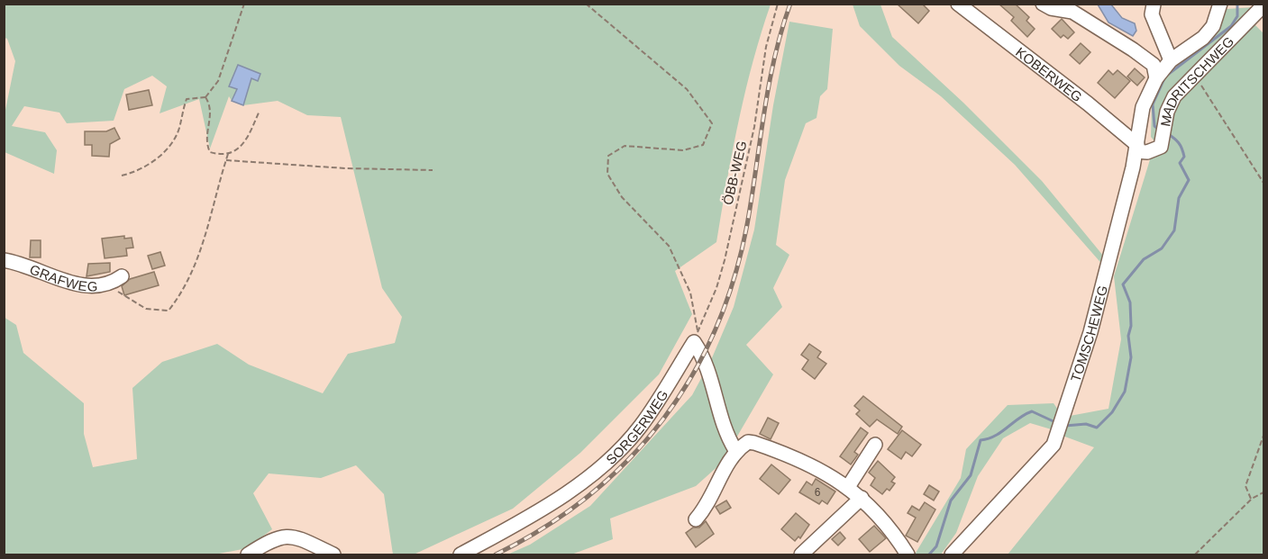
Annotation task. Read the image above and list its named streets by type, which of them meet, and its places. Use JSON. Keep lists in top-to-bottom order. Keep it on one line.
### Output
{"streets":{"street":["KOBERWEG","MADRITSCHWEG","GRAFWEG","TOMSCHEWEG","SORGERWEG"],"path":["ÖBB-WEG"]},"crossings":[["KOBERWEG","MADRITSCHWEG"],["KOBERWEG","TOMSCHEWEG"],["MADRITSCHWEG","TOMSCHEWEG"]],"house_numbers":["6"]}
